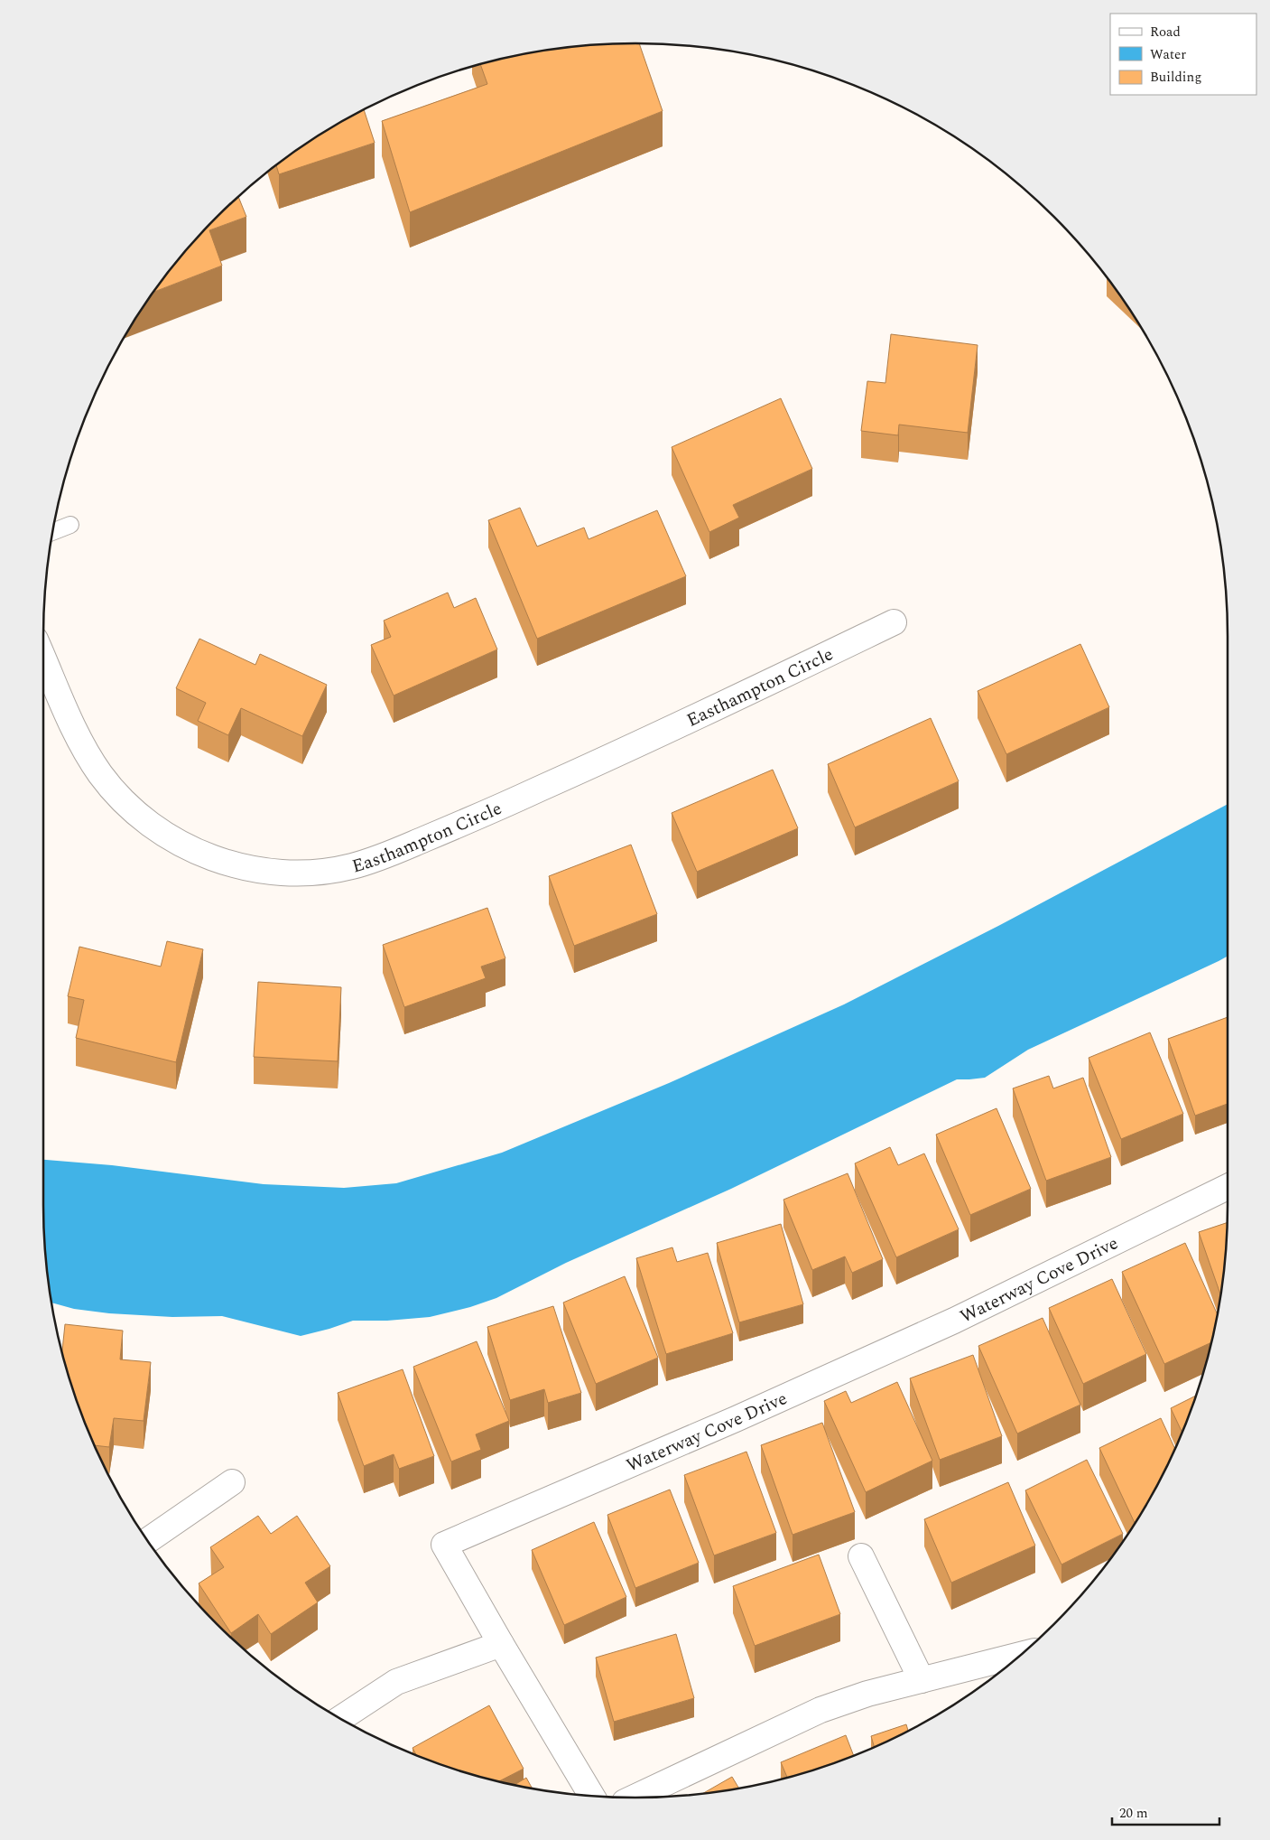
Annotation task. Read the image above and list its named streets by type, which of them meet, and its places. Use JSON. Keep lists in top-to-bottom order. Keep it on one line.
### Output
{"streets":{"street":["Easthampton Circle","Waterway Cove Drive"]},"legend":["Road","Water","Building"],"scale_bar":"20 m"}
